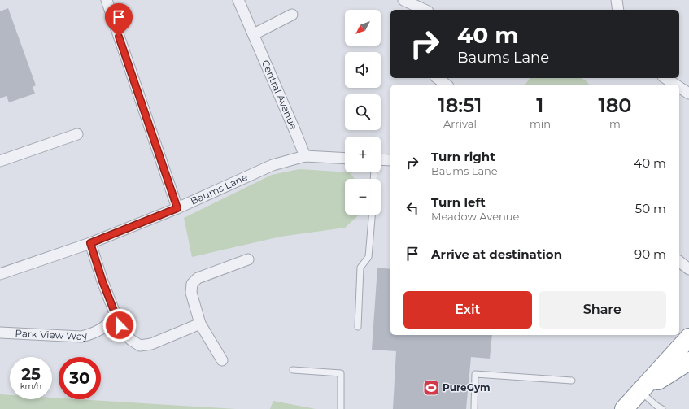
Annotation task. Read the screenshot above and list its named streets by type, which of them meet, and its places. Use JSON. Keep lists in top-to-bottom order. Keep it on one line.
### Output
{"streets":{"street":["Central Avenue","Baums Lane","Park View Way"]},"crossings":[["Central Avenue","Baums Lane"]],"places":{"sports":["PureGym"]},"north":"bottom left","page":{"map_buttons":["+","−"],"turn":["40 m","Baums Lane"],"eta":["18:51","Arrival","1","min","180","m"],"list":[{"name":"Turn right","note":"Baums Lane","value":"40 m"},{"name":"Turn left","note":"Meadow Avenue","value":"50 m"},{"name":"Arrive at destination","value":"90 m"}],"buttons":["Exit","Share"],"speed":"25 km/h","limit":"30"}}
